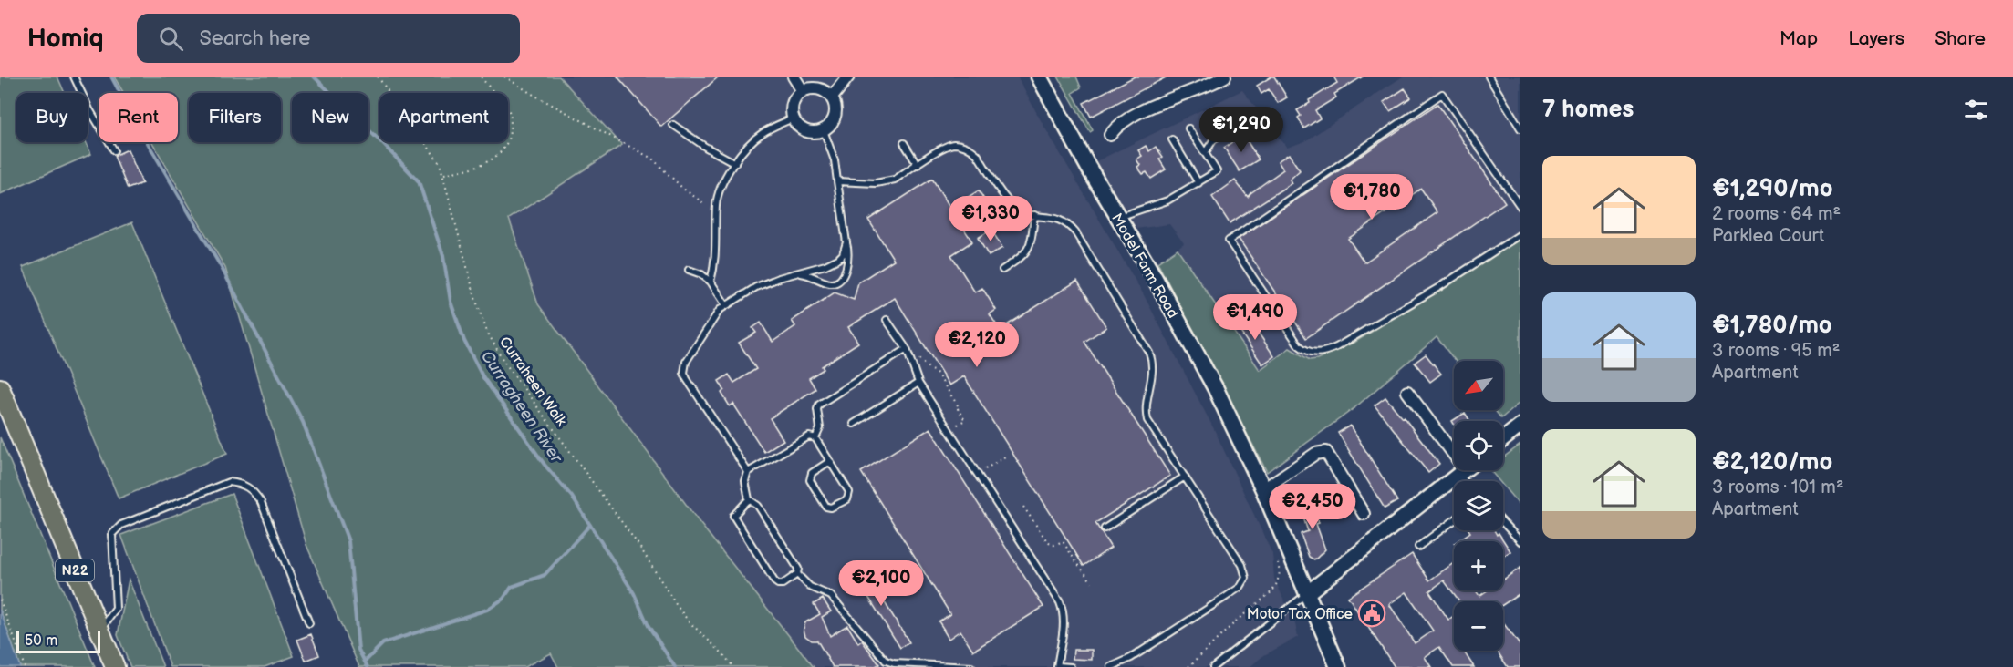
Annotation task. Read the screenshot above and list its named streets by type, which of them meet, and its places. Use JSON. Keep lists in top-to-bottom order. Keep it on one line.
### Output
{"streets":{"highway":["N22"],"main road":["Model Farm Road"],"path":["Curraheen Walk"]},"water":["Curragheen River"],"places":{"public building":["Motor Tax Office"]},"scale_bar":"50 m","north":"bottom left","page":{"header":"Homiq","search":"Search here","nav":["Map","Layers","Share"],"heading":"7 homes","chip":["Buy","Rent","Filters","New","Apartment"],"price":["€1,290","€1,780","€1,330","€1,490","€2,120","€2,450","€2,100"],"list":[{"name":"€1,290/mo","note":"2 rooms · 64 m² · Parklea Court"},{"name":"€1,780/mo","note":"3 rooms · 95 m² · Apartment"},{"name":"€2,120/mo","note":"3 rooms · 101 m² · Apartment"}],"map_buttons":["+","−"],"scale":"50 m"}}
